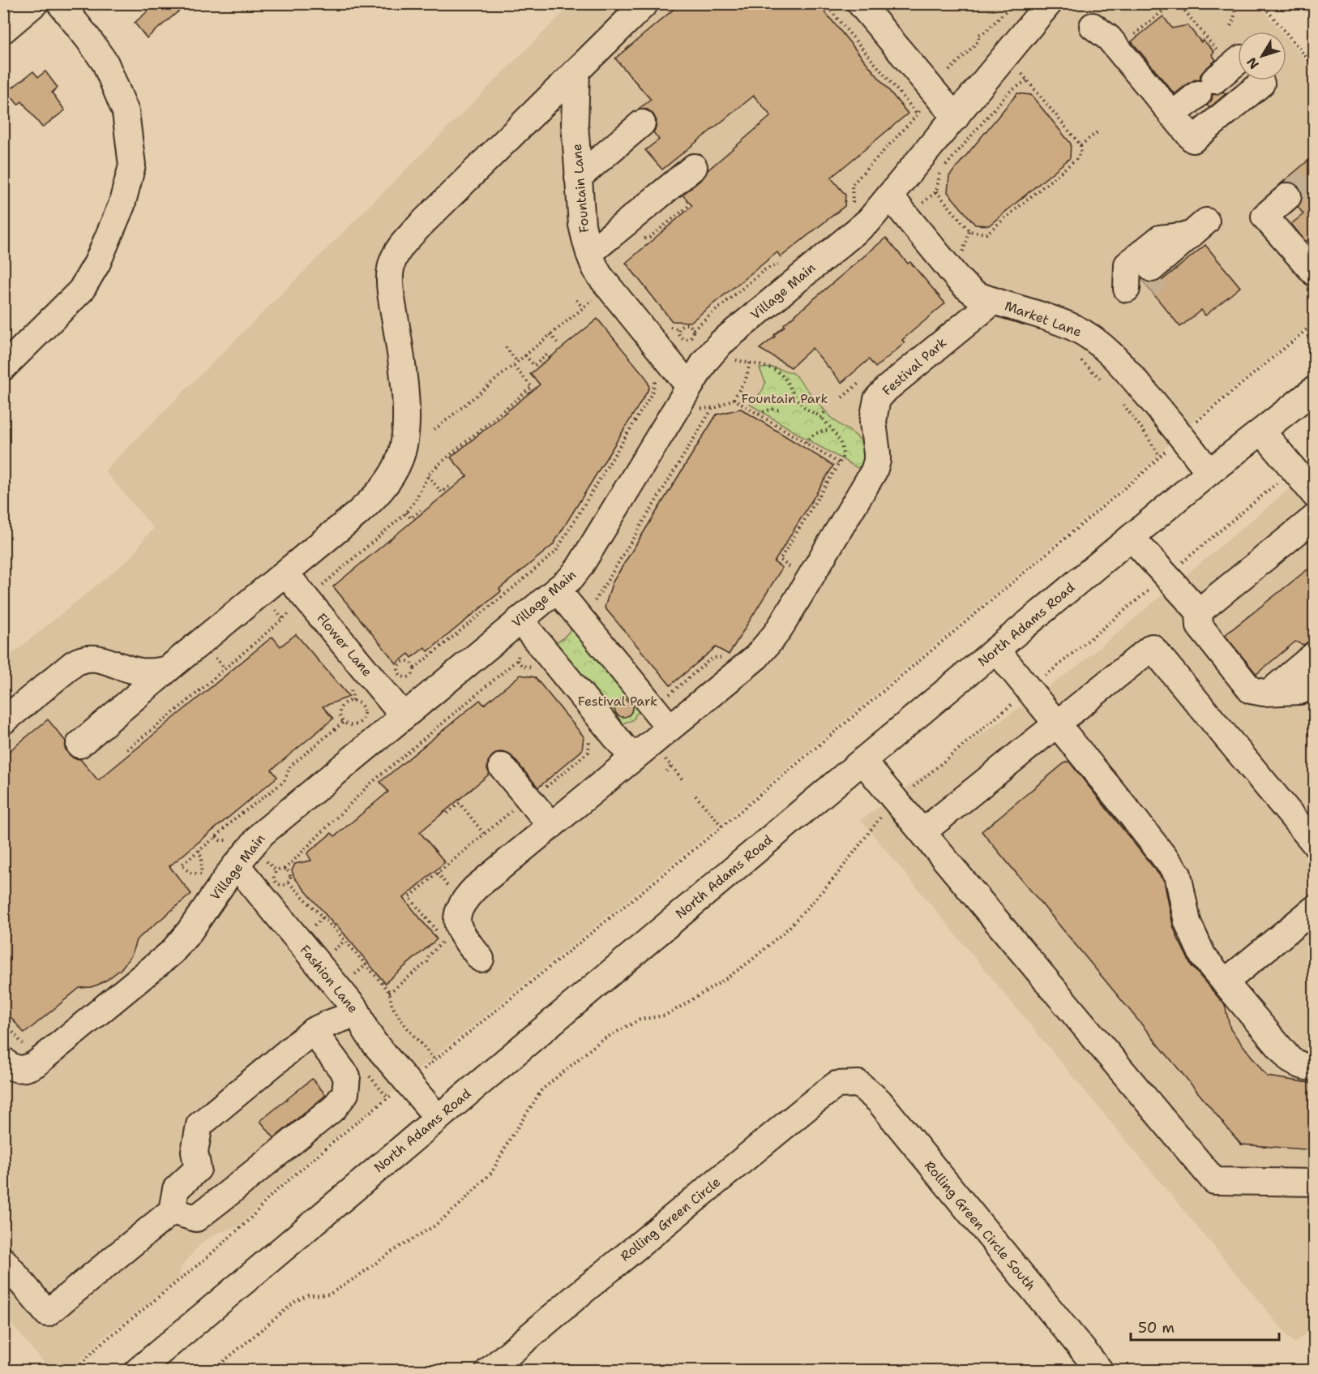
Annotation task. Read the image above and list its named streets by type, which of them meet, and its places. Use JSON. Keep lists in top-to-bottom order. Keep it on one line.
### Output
{"streets":{"street":["Fountain Lane","Village Main","Market Lane","Festival Park","North Adams Road","Flower Lane","Fashion Lane","Rolling Green Circle","Rolling Green Circle South"]},"crossings":[["Fountain Lane","Village Main"],["Village Main","Market Lane"],["Village Main","Flower Lane"],["Village Main","Fashion Lane"],["Market Lane","Festival Park"],["Market Lane","North Adams Road"],["North Adams Road","Fashion Lane"],["Rolling Green Circle","Rolling Green Circle South"]],"parks":["Fountain Park","Festival Park"],"scale_bar":"50 m","north":"bottom left"}
